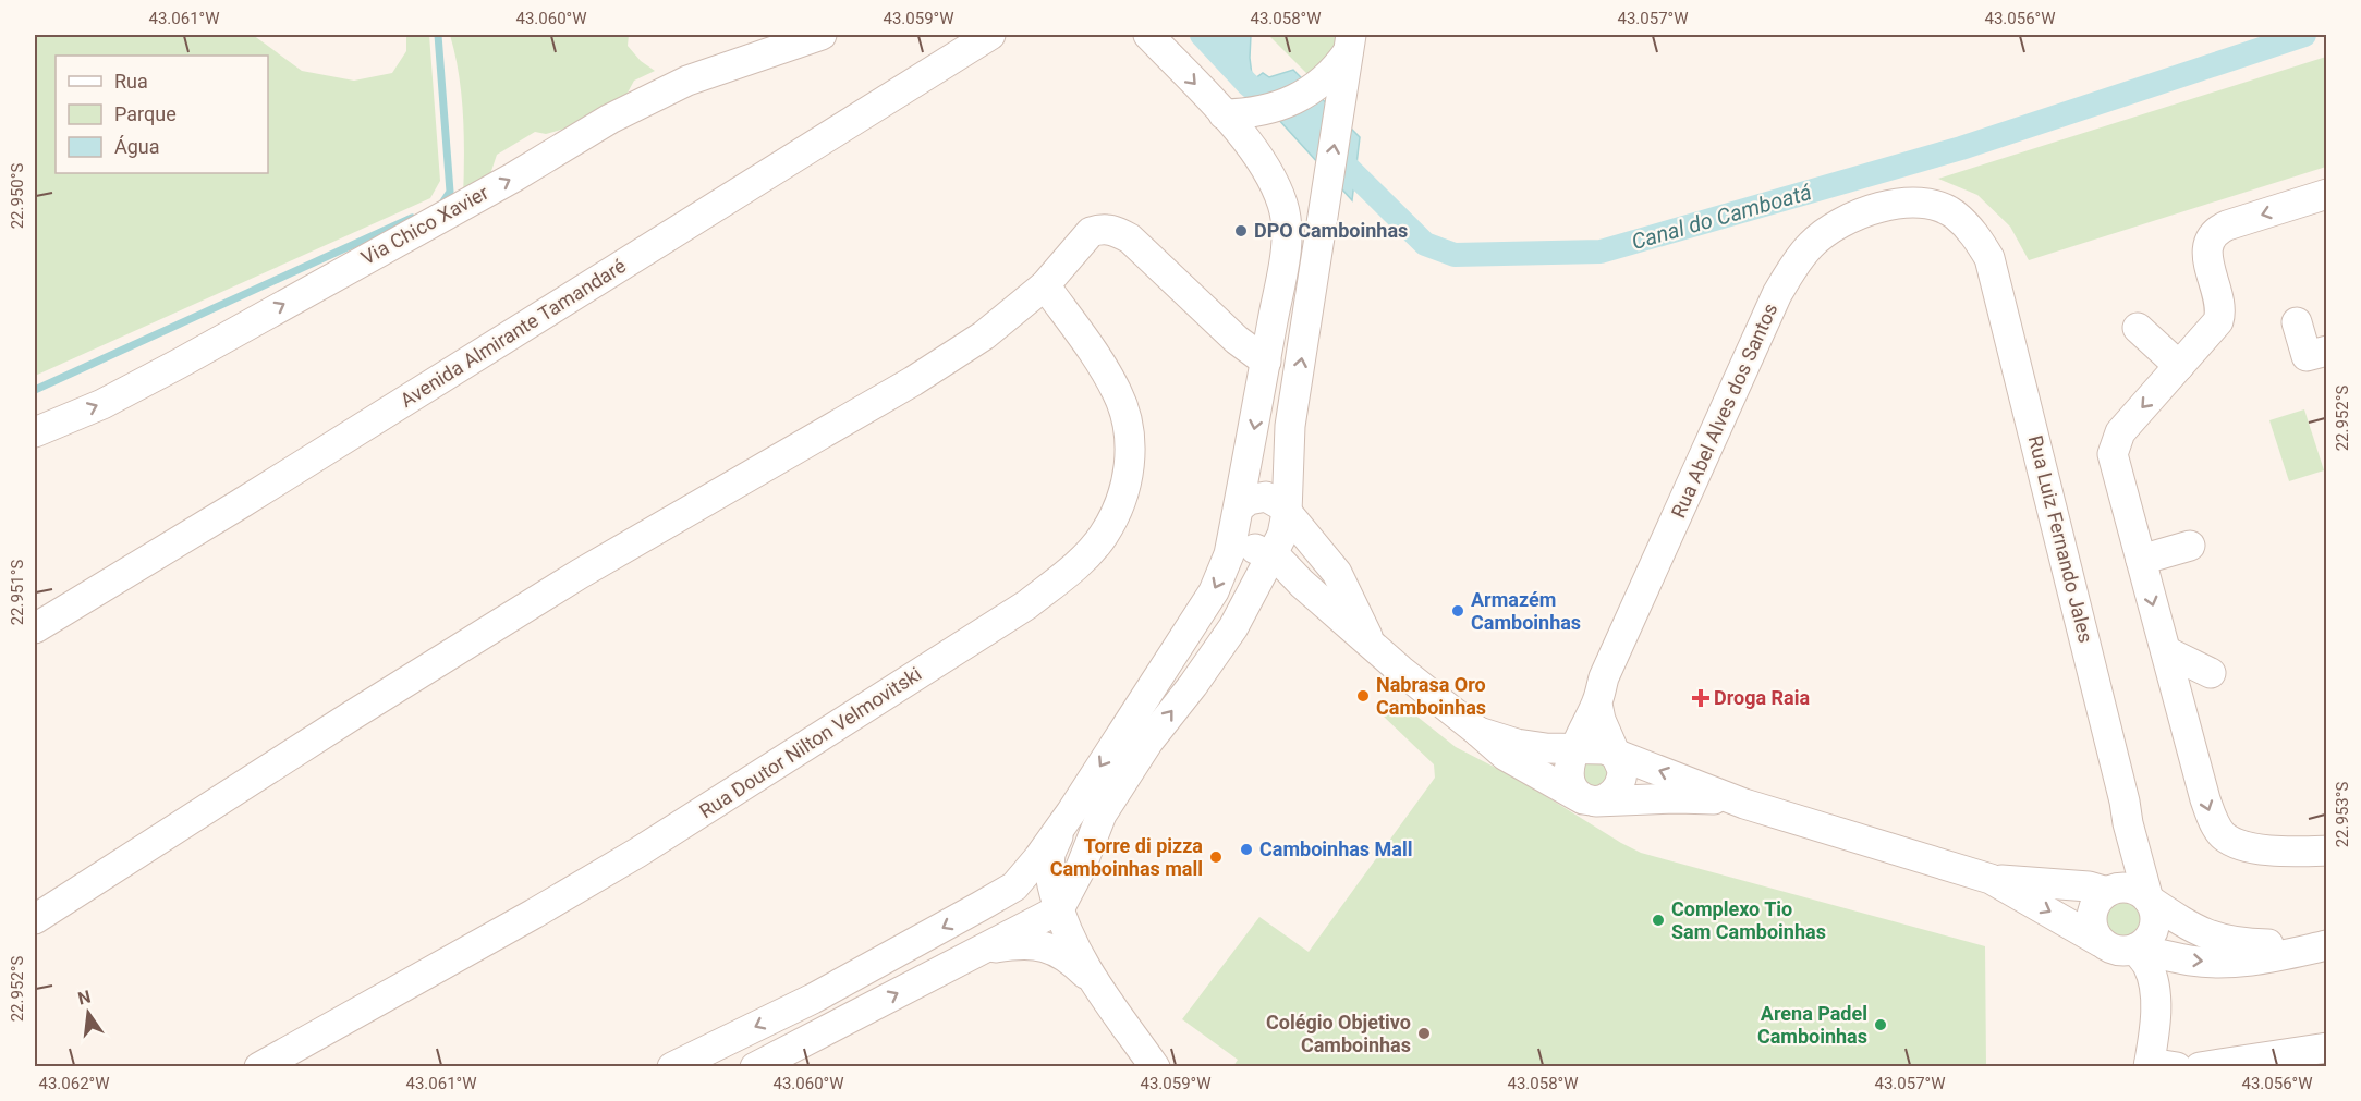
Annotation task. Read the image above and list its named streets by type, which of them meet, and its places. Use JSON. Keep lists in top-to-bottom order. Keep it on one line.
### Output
{"streets":{"street":["Via Chico Xavier","Avenida Almirante Tamandaré","Rua Abel Alves dos Santos","Rua Luiz Fernando Jales","Rua Doutor Nilton Velmovitski"]},"crossings":[["Rua Abel Alves dos Santos","Rua Luiz Fernando Jales"]],"one_way":["Via Chico Xavier"],"water":["Canal do Camboatá"],"places":{"other":["DPO Camboinhas","Armazém Camboinhas","Nabrasa Oro Camboinhas","Camboinhas Mall","Torre di pizza Camboinhas mall","Complexo Tio Sam Camboinhas","Arena Padel Camboinhas","Colégio Objetivo Camboinhas"],"health":["Droga Raia"]},"legend":["Rua","Parque","Água"],"north":"top","coordinates":["43.061°W","43.060°W","43.059°W","43.058°W","43.057°W","43.056°W","22.950°S","22.952°S","22.951°S","22.953°S","43.062°W"]}
